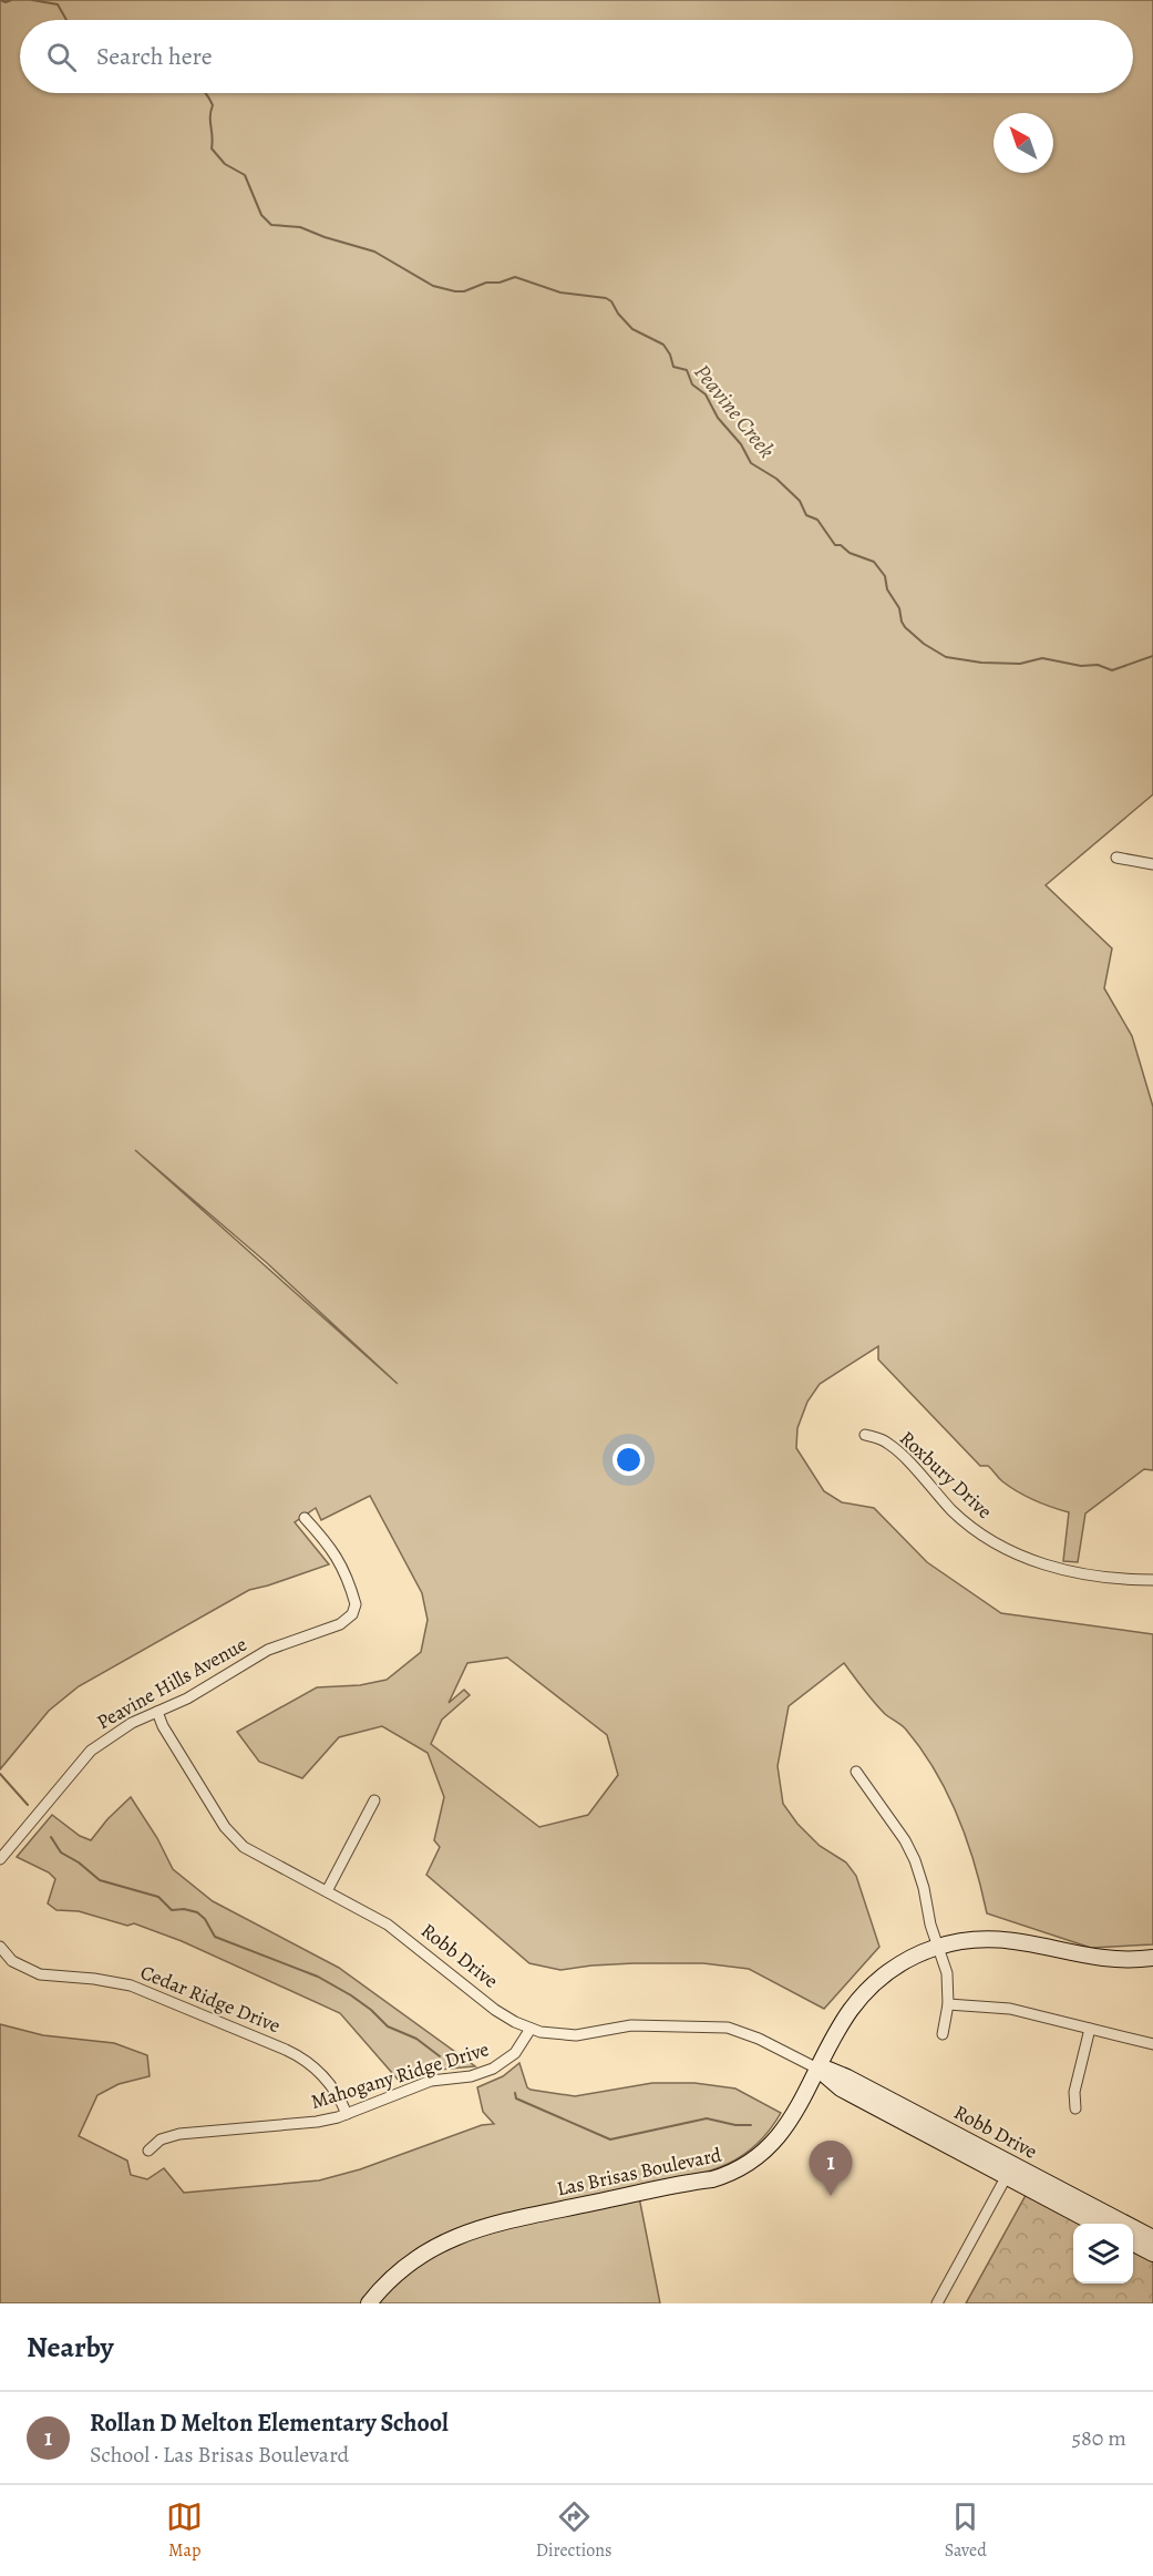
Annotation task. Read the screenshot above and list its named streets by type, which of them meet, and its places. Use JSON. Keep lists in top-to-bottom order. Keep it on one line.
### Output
{"streets":{"street":["Roxbury Drive","Peavine Hills Avenue","Robb Drive","Cedar Ridge Drive","Mahogany Ridge Drive","Las Brisas Boulevard"]},"crossings":[["Peavine Hills Avenue","Robb Drive"],["Robb Drive","Mahogany Ridge Drive"],["Robb Drive","Las Brisas Boulevard"],["Cedar Ridge Drive","Mahogany Ridge Drive"]],"water":["Peavine Creek"],"north":"top left","page":{"search":"Search here","pins":"1","heading":"Nearby","list":[{"mark":"1","name":"Rollan D Melton Elementary School","note":"School · Las Brisas Boulevard","value":"580 m"}],"nav":["Map","Directions","Saved"]}}
